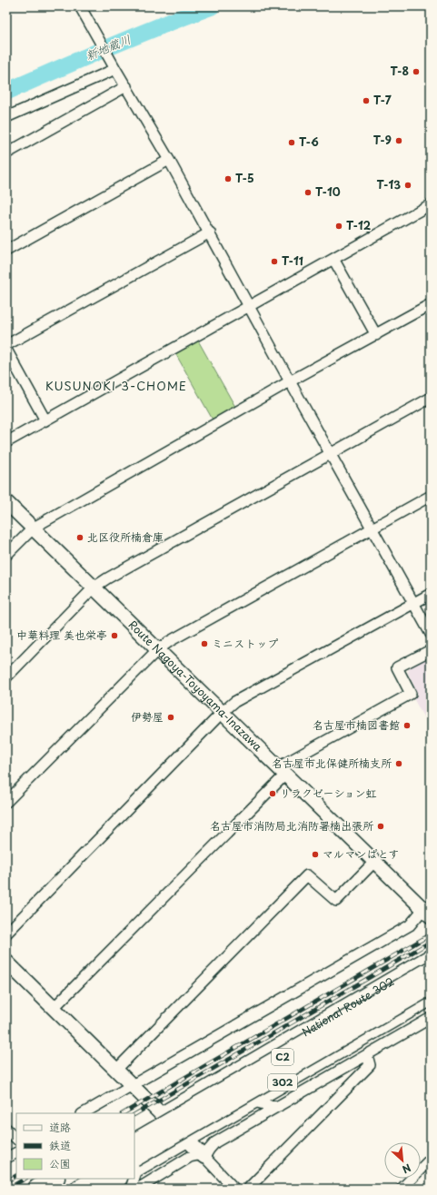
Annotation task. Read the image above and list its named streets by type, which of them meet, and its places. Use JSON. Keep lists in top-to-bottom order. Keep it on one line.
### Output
{"streets":{"highway":["National Route 302","C2","302"],"main road":["Route Nagoya-Toyoyama-Inazawa"]},"crossings":[["C2","302"]],"districts":["KUSUNOKI 3-CHOME"],"water":["新地蔵川"],"places":["T-8","T-7","T-9","T-6","T-5","T-13","T-10","T-12","T-11","北区役所楠倉庫","中華料理 美也栄亭","ミニストップ","伊勢屋","名古屋市楠図書館","名古屋市北保健所楠支所","リラクゼーション虹","名古屋市消防局北消防署楠出張所","マルマンぱとす"],"legend":["道路","鉄道","公園"],"north":"bottom right"}
